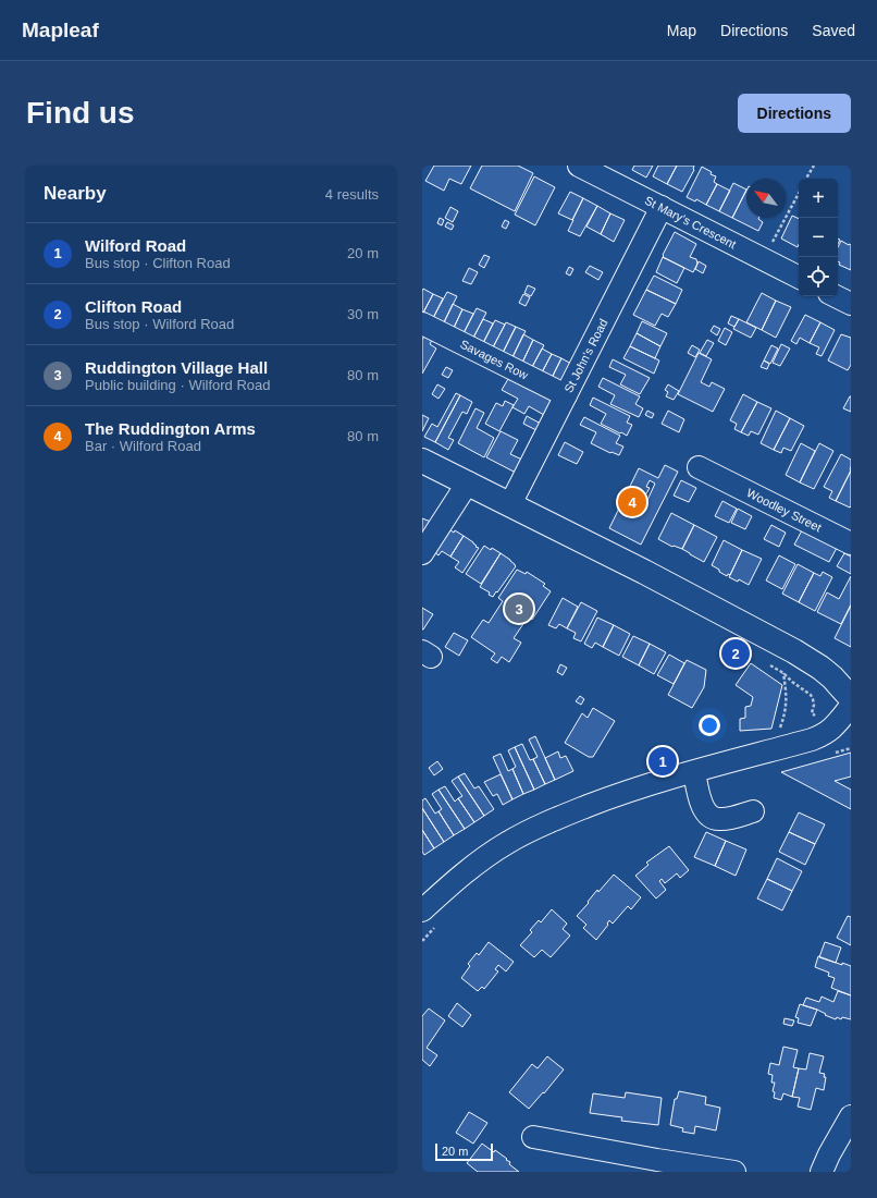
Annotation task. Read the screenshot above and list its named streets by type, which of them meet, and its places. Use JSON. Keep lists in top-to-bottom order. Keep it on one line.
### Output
{"streets":{"street":["St Mary's Crescent","St John's Road","Savages Row","Woodley Street"]},"crossings":[["St Mary's Crescent","St John's Road"],["St John's Road","Savages Row"]],"scale_bar":"20 m","north":"top left","page":{"header":"Mapleaf","nav":["Map","Directions","Saved"],"buttons":"Directions","title":"Find us","heading":["Nearby","4 results"],"map_buttons":["+","−"],"list":[{"mark":"1","name":"Wilford Road","note":"Bus stop · Clifton Road","value":"20 m"},{"mark":"2","name":"Clifton Road","note":"Bus stop · Wilford Road","value":"30 m"},{"mark":"3","name":"Ruddington Village Hall","note":"Public building · Wilford Road","value":"80 m"},{"mark":"4","name":"The Ruddington Arms","note":"Bar · Wilford Road","value":"80 m"}],"pins":["4","3","2","1"],"scale":"20 m"}}
